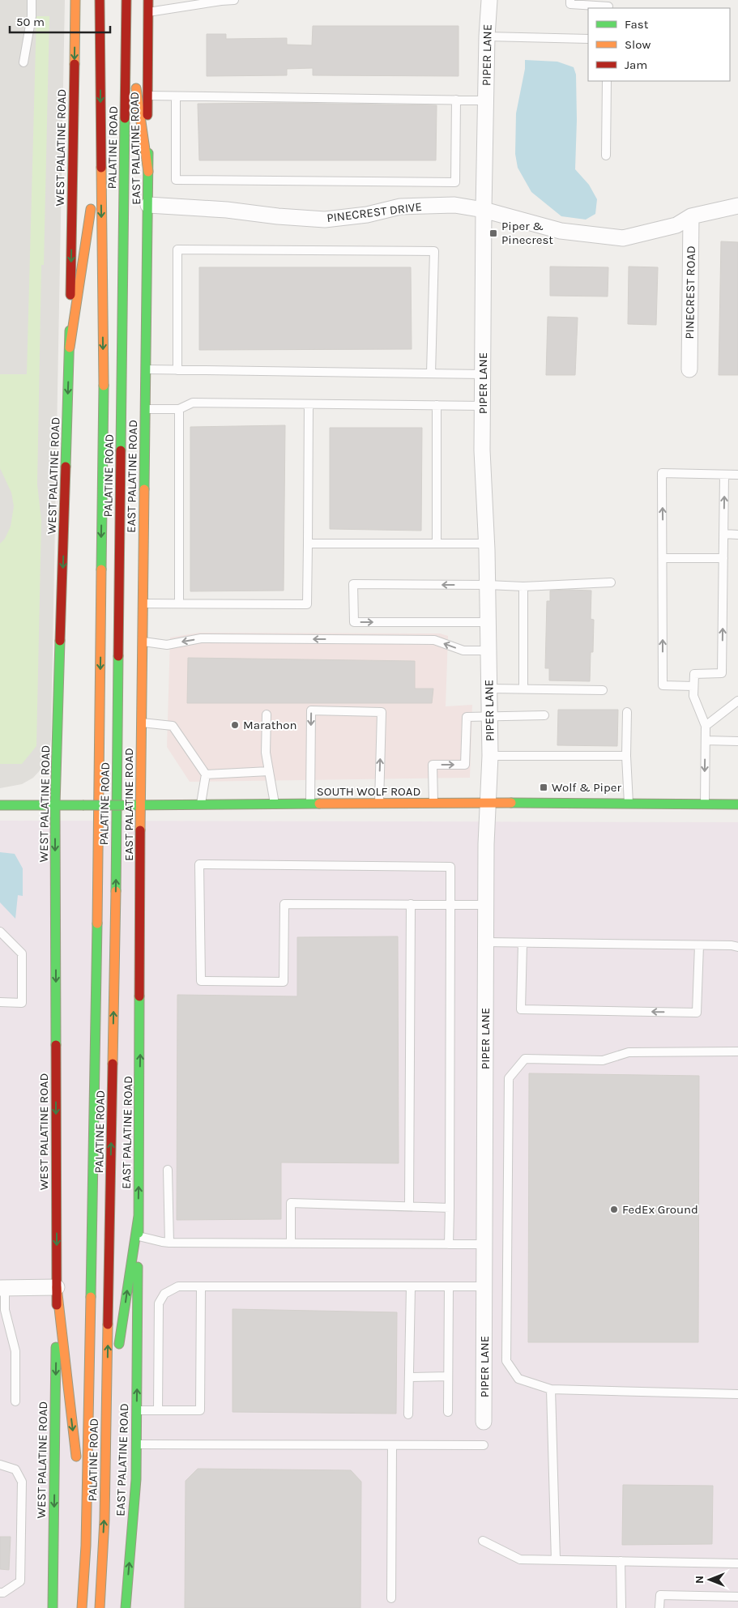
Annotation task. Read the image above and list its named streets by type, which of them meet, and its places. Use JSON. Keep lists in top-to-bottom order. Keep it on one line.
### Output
{"streets":{"main road":["WEST PALATINE ROAD","PALATINE ROAD","EAST PALATINE ROAD","SOUTH WOLF ROAD"],"street":["PIPER LANE","PINECREST DRIVE","PINECREST ROAD"]},"crossings":[["PIPER LANE","PINECREST DRIVE"],["PIPER LANE","SOUTH WOLF ROAD"],["WEST PALATINE ROAD","SOUTH WOLF ROAD"],["EAST PALATINE ROAD","PINECREST DRIVE"],["EAST PALATINE ROAD","SOUTH WOLF ROAD"],["PINECREST DRIVE","PINECREST ROAD"]],"places":{"transit":["Piper & Pinecrest","Wolf & Piper"],"other":["Marathon","FedEx Ground"]},"legend":["Fast","Slow","Jam"],"scale_bar":"50 m","north":"left"}
